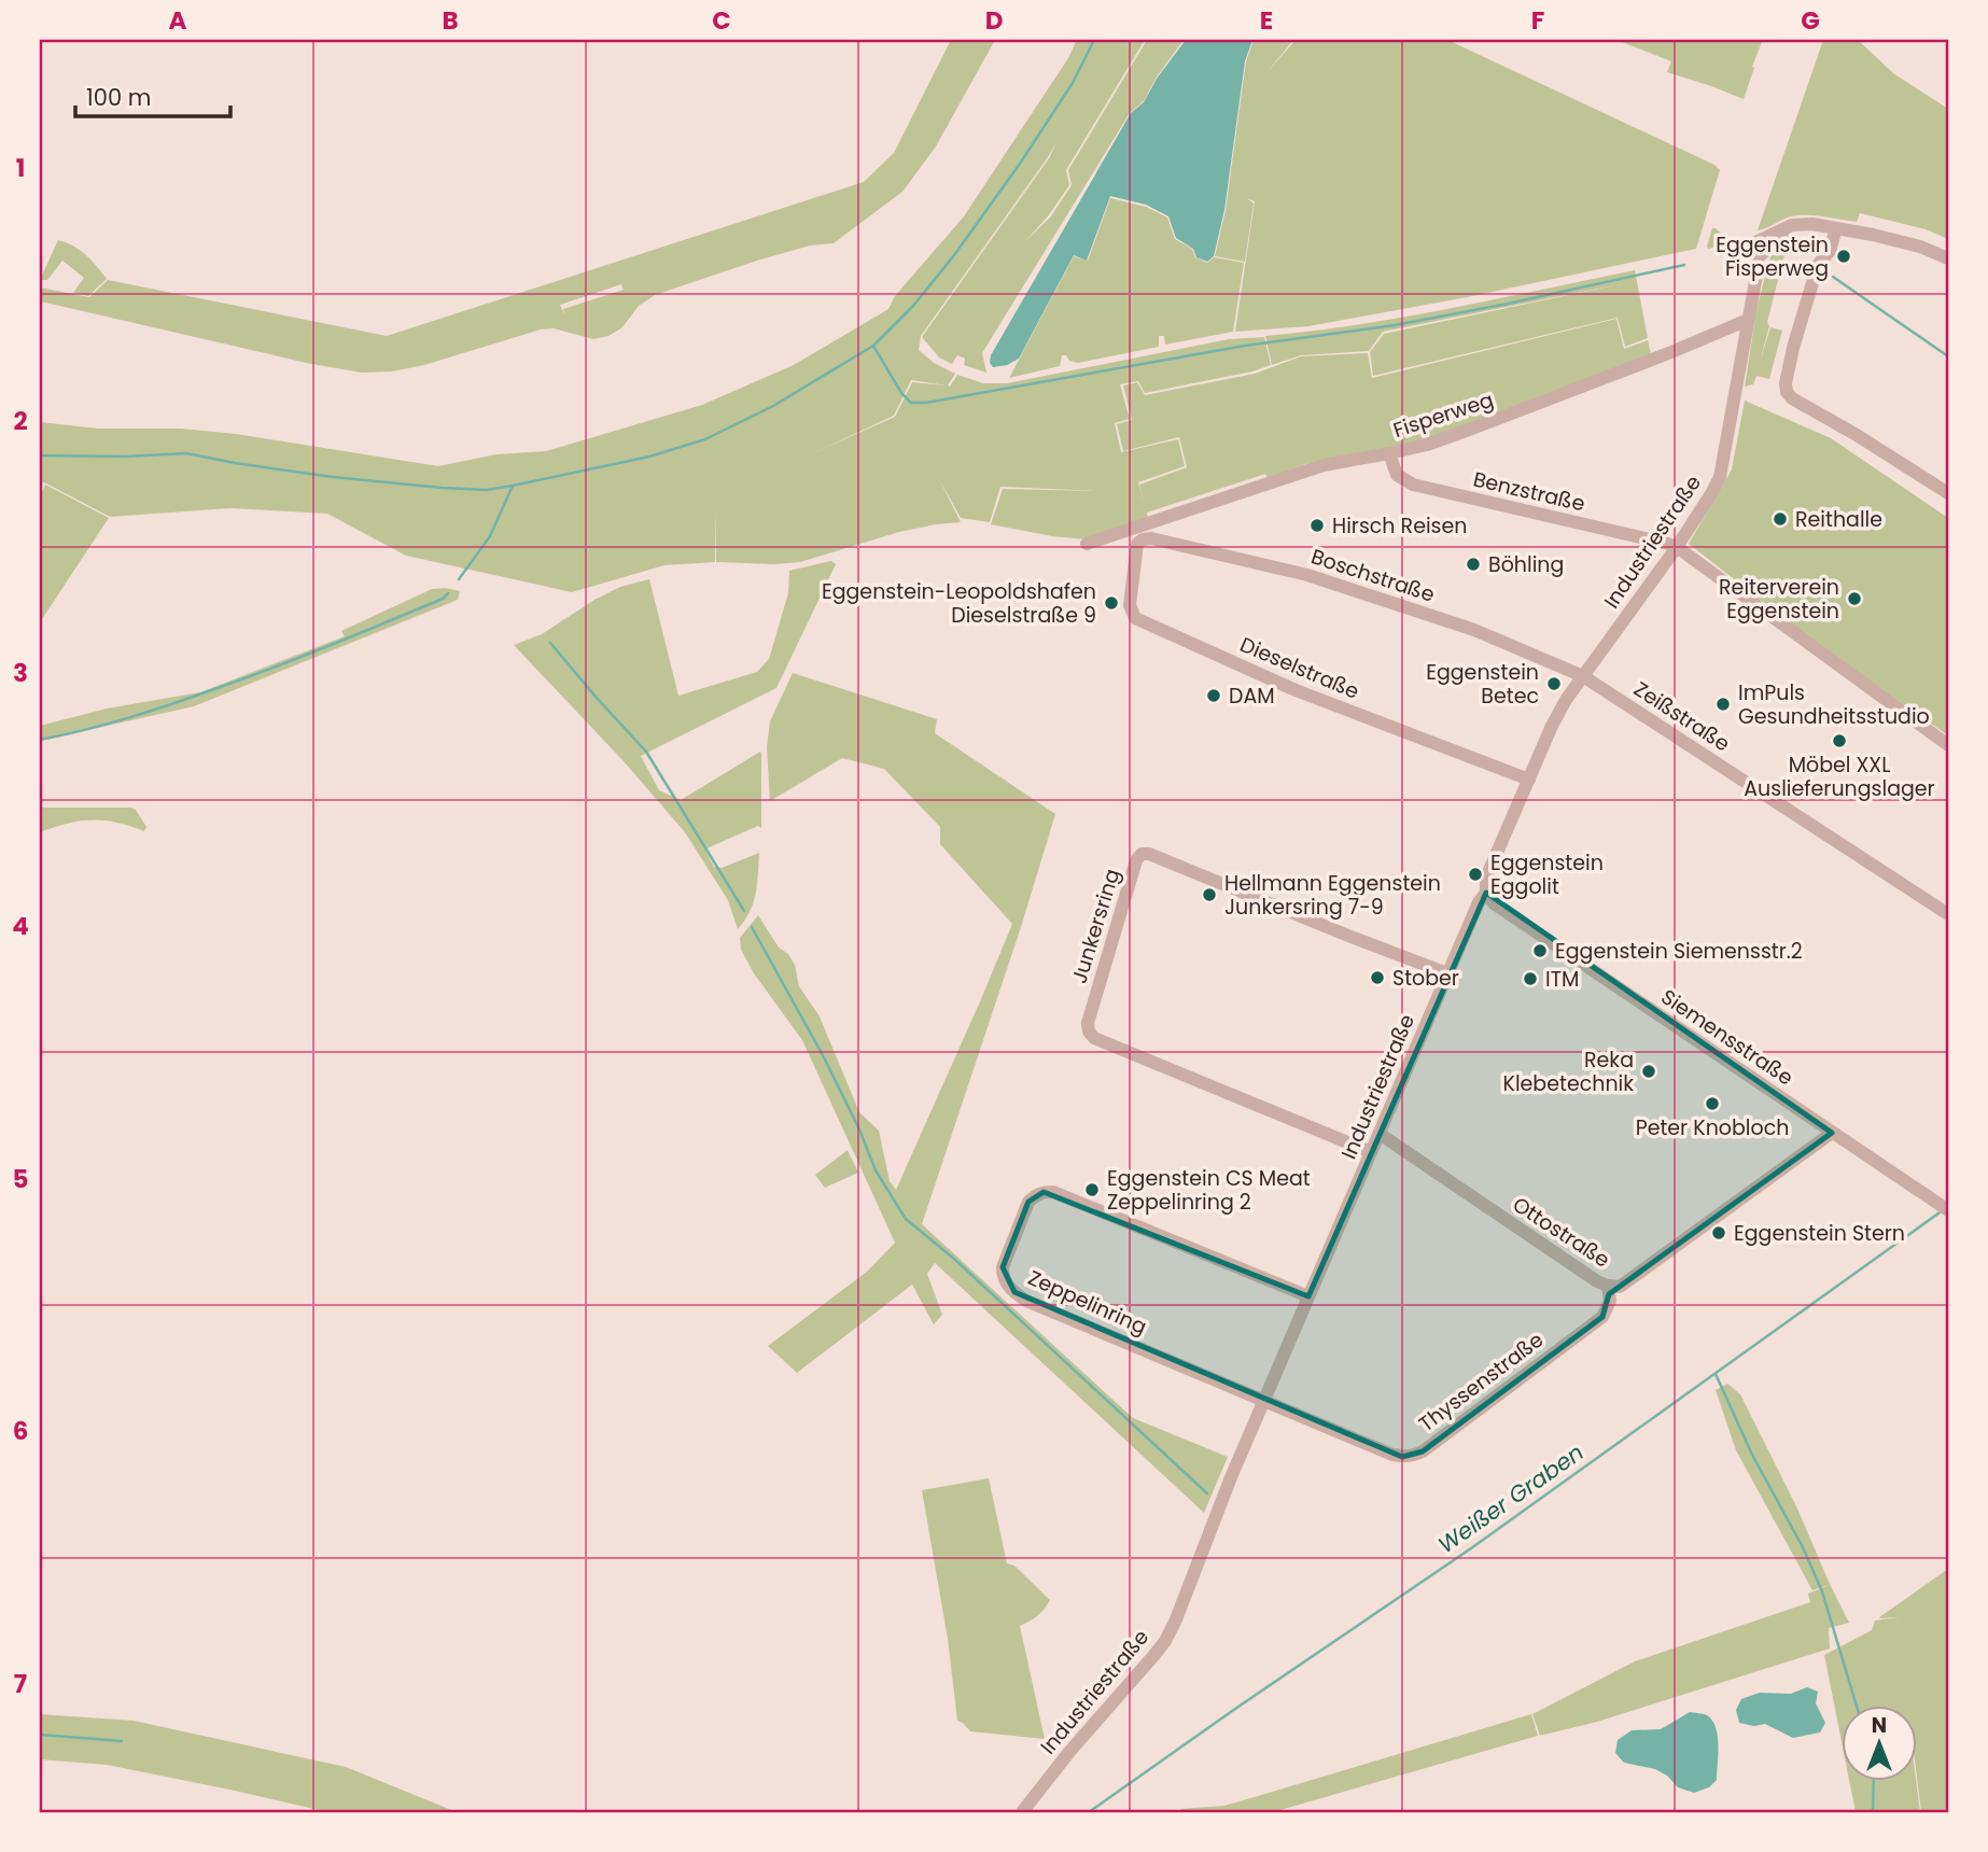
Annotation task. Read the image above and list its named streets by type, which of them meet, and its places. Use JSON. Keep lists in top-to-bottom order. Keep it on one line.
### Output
{"streets":{"street":["Fisperweg","Benzstraße","Industriestraße","Boschstraße","Dieselstraße","Zeißstraße","Junkersring","Siemensstraße","Ottostraße","Zeppelinring","Thyssenstraße"]},"crossings":[["Fisperweg","Benzstraße"],["Fisperweg","Industriestraße"],["Benzstraße","Industriestraße"],["Industriestraße","Boschstraße"],["Industriestraße","Dieselstraße"],["Industriestraße","Zeißstraße"],["Industriestraße","Junkersring"],["Industriestraße","Siemensstraße"],["Industriestraße","Ottostraße"],["Industriestraße","Zeppelinring"],["Industriestraße","Thyssenstraße"],["Boschstraße","Dieselstraße"],["Boschstraße","Zeißstraße"],["Siemensstraße","Ottostraße"],["Ottostraße","Thyssenstraße"],["Zeppelinring","Thyssenstraße"]],"water":["Weißer Graben"],"places":["Eggenstein Fisperweg","Reithalle","Hirsch Reisen","Böhling","Reiterverein Eggenstein","Eggenstein-Leopoldshafen Dieselstraße 9","Eggenstein Betec","DAM","ImPuls Gesundheitsstudio","Möbel XXL Auslieferungslager","Eggenstein Eggolit","Hellmann Eggenstein Junkersring 7-9","Eggenstein Siemensstr.2","Stober","ITM","Reka Klebetechnik","Peter Knobloch","Eggenstein CS Meat Zeppelinring 2","Eggenstein Stern"],"scale_bar":"100 m","north":"top","grid":{"columns":["A","B","C","D","E","F","G"],"rows":["1","2","3","4","5","6","7"]}}
